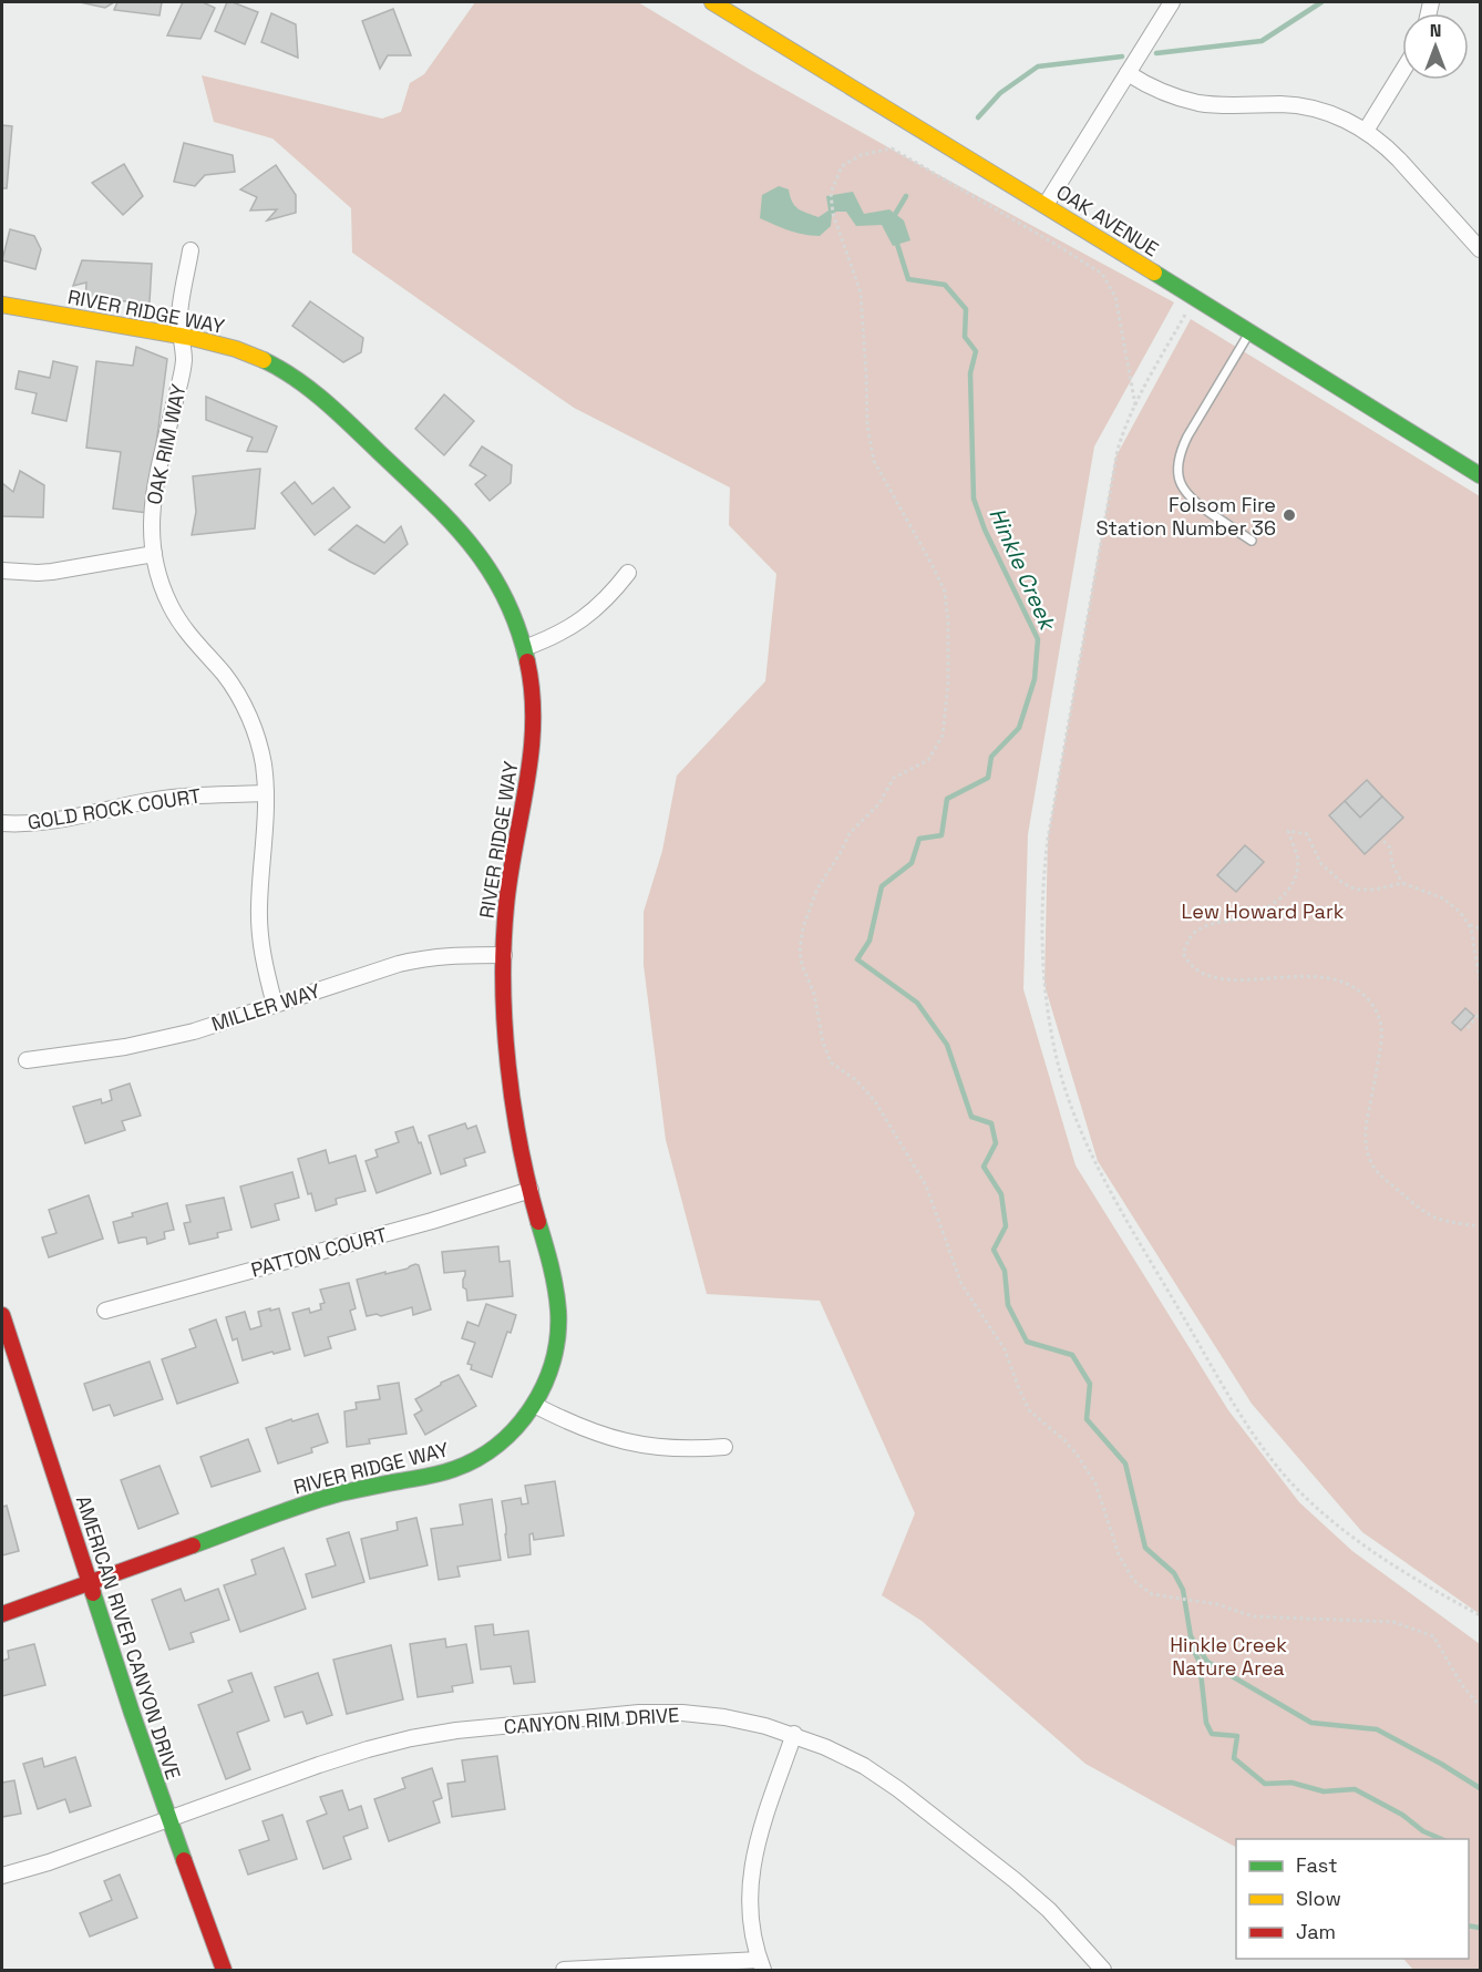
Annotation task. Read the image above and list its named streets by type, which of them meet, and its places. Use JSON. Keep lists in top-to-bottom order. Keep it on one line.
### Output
{"streets":{"street":["OAK AVENUE","RIVER RIDGE WAY","OAK RIM WAY","GOLD ROCK COURT","MILLER WAY","PATTON COURT","AMERICAN RIVER CANYON DRIVE","CANYON RIM DRIVE"]},"crossings":[["RIVER RIDGE WAY","OAK RIM WAY"],["RIVER RIDGE WAY","MILLER WAY"],["RIVER RIDGE WAY","PATTON COURT"],["RIVER RIDGE WAY","AMERICAN RIVER CANYON DRIVE"],["OAK RIM WAY","GOLD ROCK COURT"],["OAK RIM WAY","MILLER WAY"],["AMERICAN RIVER CANYON DRIVE","CANYON RIM DRIVE"]],"water":["Hinkle Creek"],"parks":["Lew Howard Park","Hinkle Creek Nature Area"],"places":["Folsom Fire Station Number 36"],"legend":["Fast","Slow","Jam"],"north":"top"}
